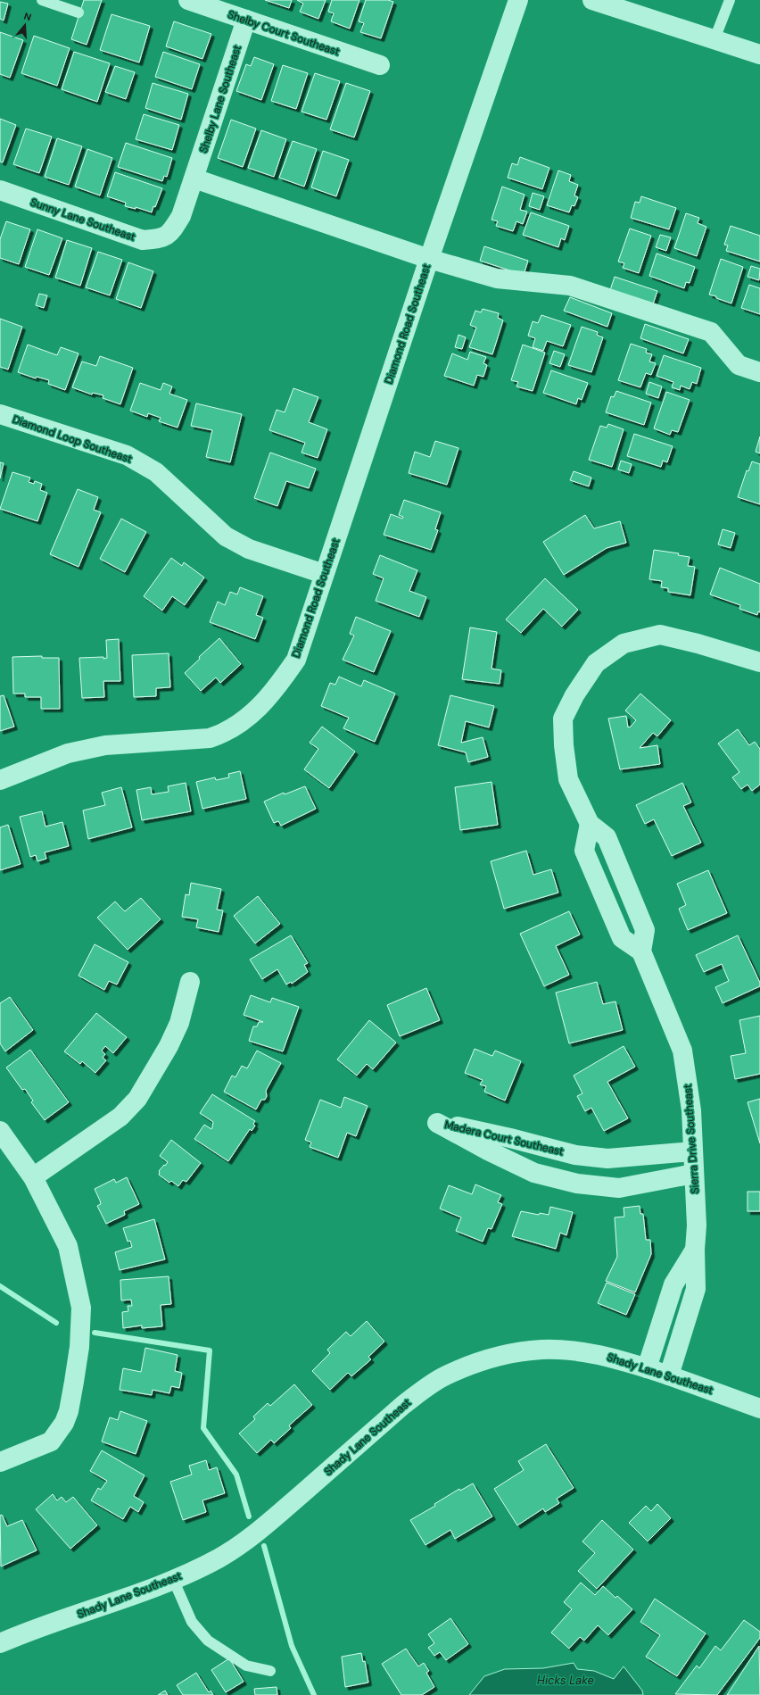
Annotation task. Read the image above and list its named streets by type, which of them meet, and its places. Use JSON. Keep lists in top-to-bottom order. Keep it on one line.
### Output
{"streets":{"street":["Shelby Court Southeast","Shelby Lane Southeast","Sunny Lane Southeast","Diamond Road Southeast","Diamond Loop Southeast","Madera Court Southeast","Sierra Drive Southeast","Shady Lane Southeast"]},"crossings":[["Shelby Court Southeast","Shelby Lane Southeast"],["Shelby Lane Southeast","Sunny Lane Southeast"],["Shelby Lane Southeast","Diamond Road Southeast"],["Sunny Lane Southeast","Diamond Road Southeast"],["Diamond Road Southeast","Diamond Loop Southeast"],["Madera Court Southeast","Sierra Drive Southeast"],["Sierra Drive Southeast","Shady Lane Southeast"]],"water":["Hicks Lake"],"north":"top"}
